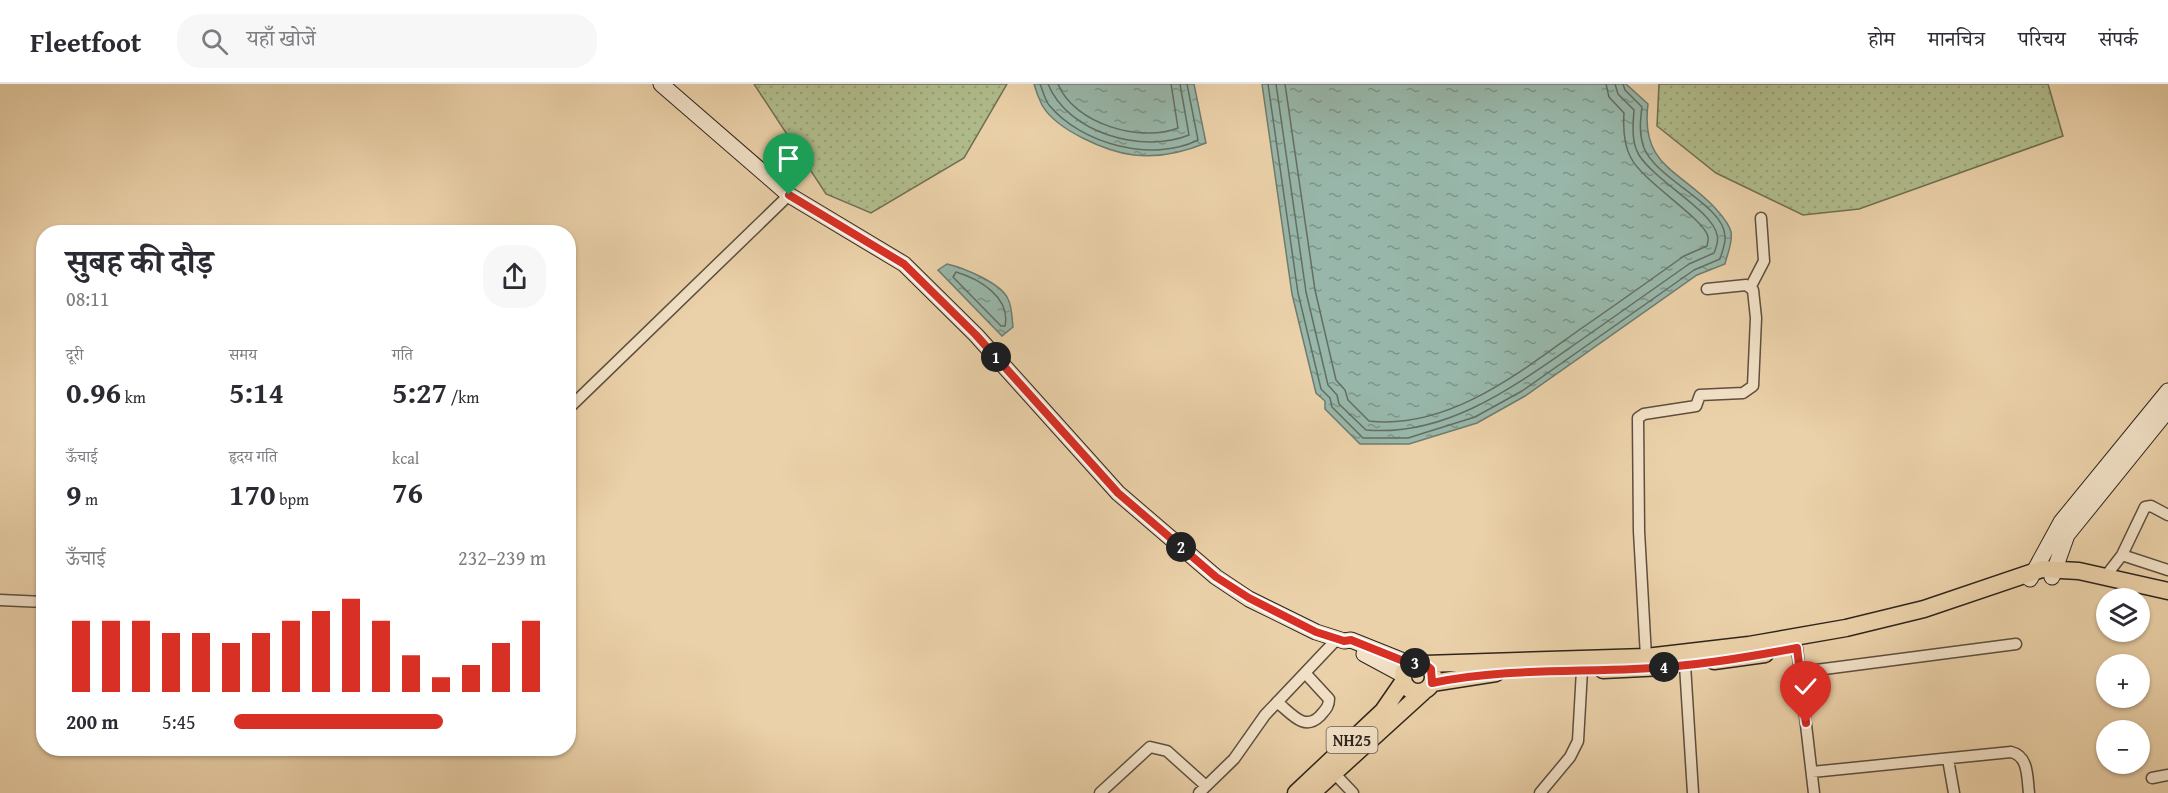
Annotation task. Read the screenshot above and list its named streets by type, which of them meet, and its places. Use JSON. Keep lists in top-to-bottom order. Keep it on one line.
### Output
{"streets":{"main road":["NH25"]},"page":{"header":"Fleetfoot","search":"यहाँ खोजें","nav":["होम","मानचित्र","परिचय","संपर्क"],"heading":["सुबह की दौड़","08:11"],"stats":[["दूरी","0.96 km"],["समय","5:14"],["गति","5:27 /km"],["ऊँचाई","9 m"],["हृदय गति","170 bpm"],["kcal","76"]],"pins":["1","2","3","4"],"chart":["ऊँचाई","232–239 m"],"map_buttons":["+","−"],"list":[{"name":"200 m","note":"5:45"}]}}
